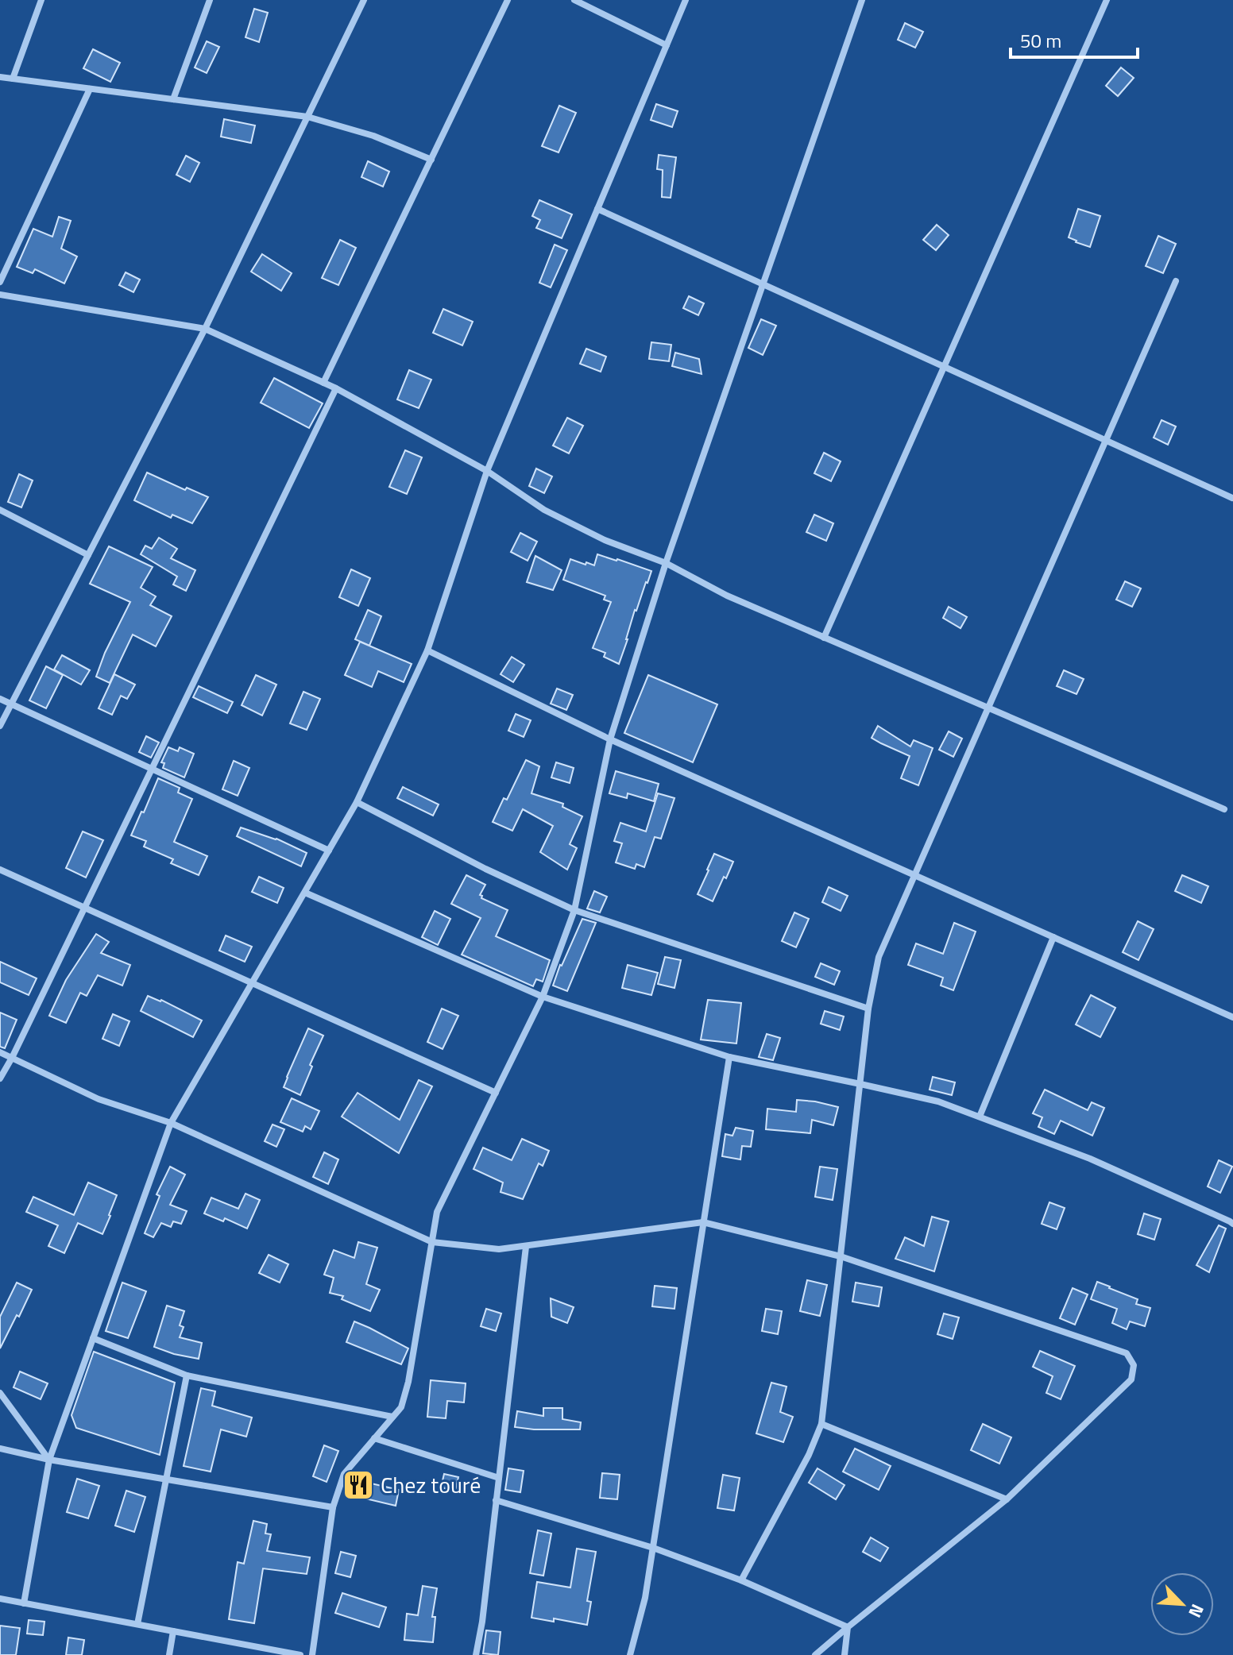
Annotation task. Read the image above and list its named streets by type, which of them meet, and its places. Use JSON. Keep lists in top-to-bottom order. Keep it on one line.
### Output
{"places":{"restaurant":["Chez touré"]},"scale_bar":"50 m","north":"bottom right"}
